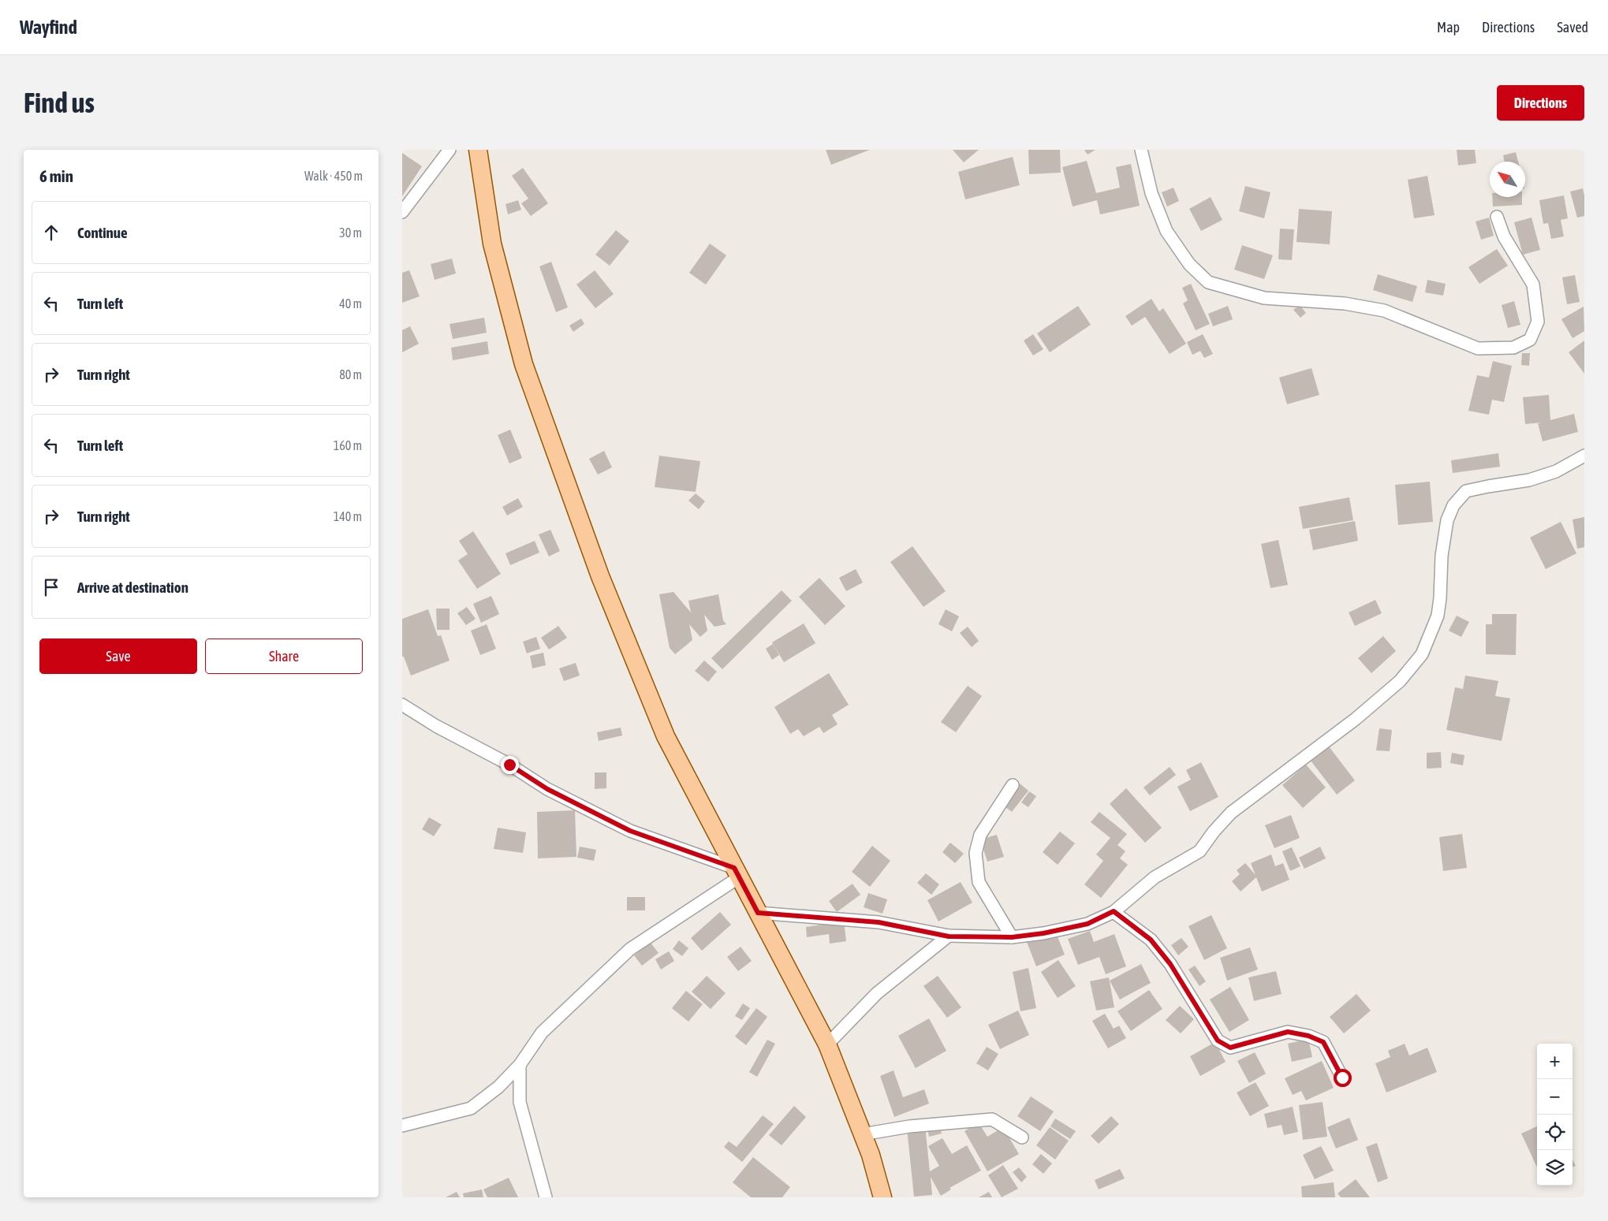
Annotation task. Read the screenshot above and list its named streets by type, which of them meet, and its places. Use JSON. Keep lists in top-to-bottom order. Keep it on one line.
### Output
{"north":"top left","page":{"header":"Wayfind","nav":["Map","Directions","Saved"],"buttons":["Directions",["Save","Share"]],"title":"Find us","heading":["6 min","Walk · 450 m"],"list":[["Continue","30 m"],["Turn left","40 m"],["Turn right","80 m"],["Turn left","160 m"],["Turn right","140 m"],"Arrive at destination"],"map_buttons":["+","−"]}}
